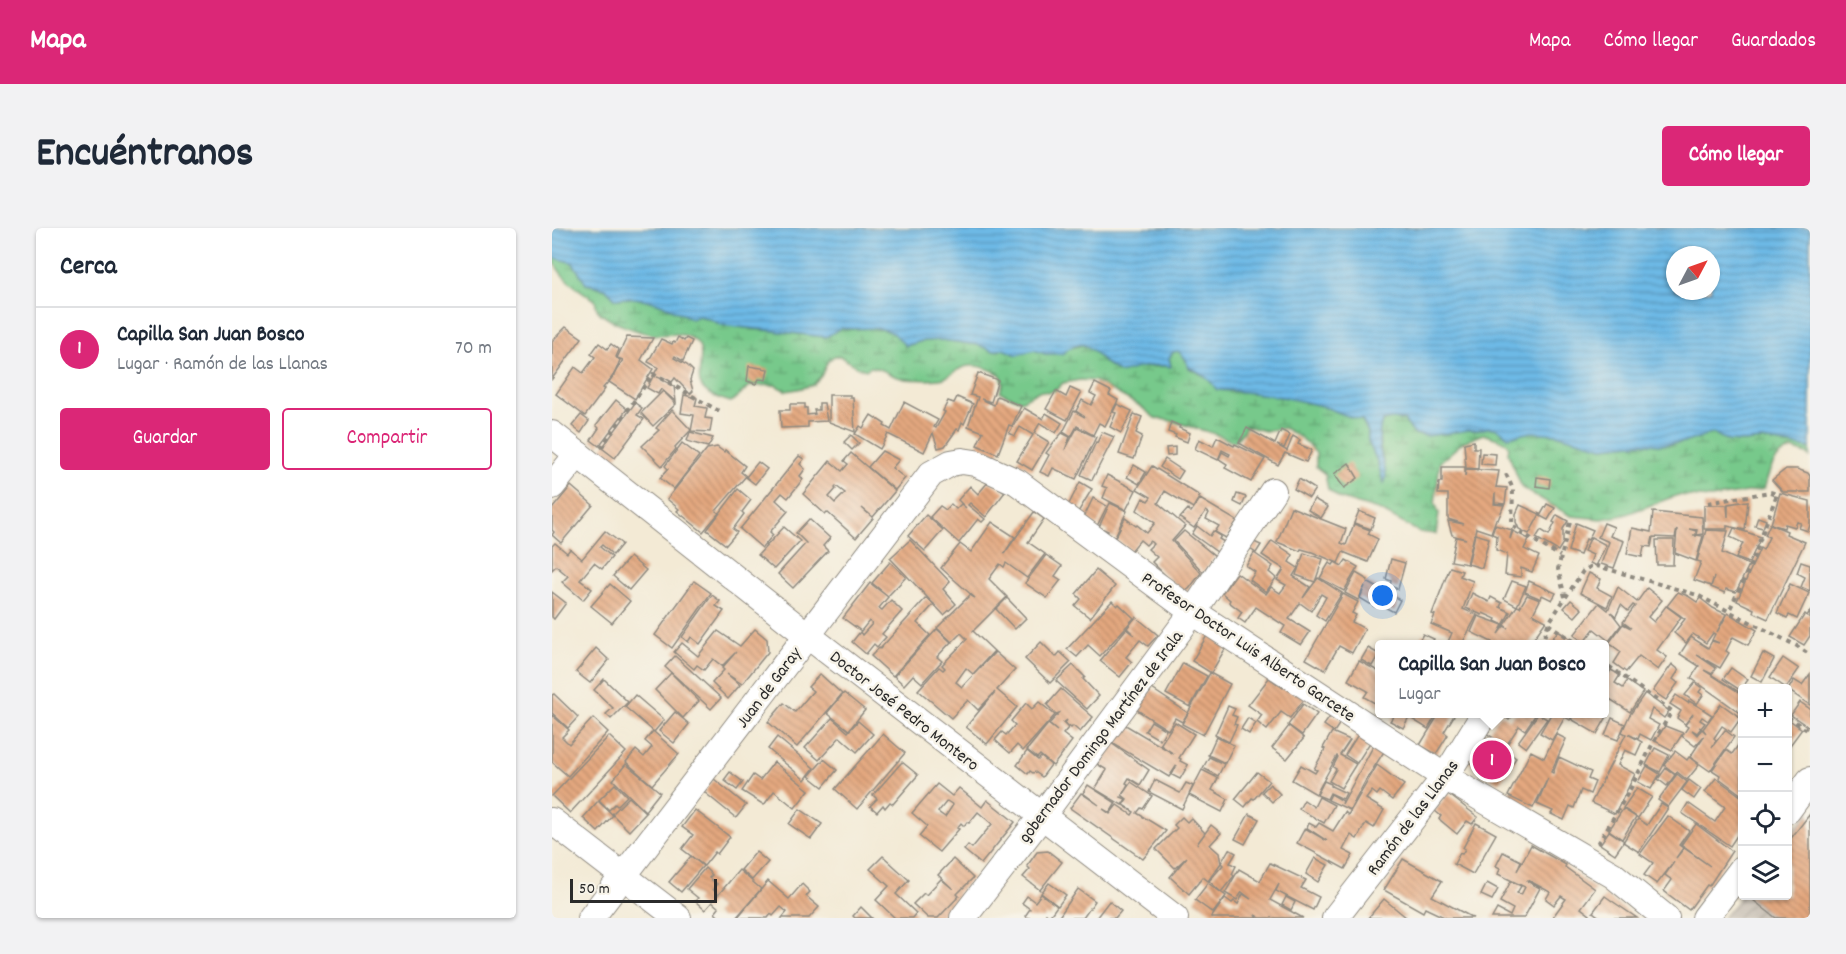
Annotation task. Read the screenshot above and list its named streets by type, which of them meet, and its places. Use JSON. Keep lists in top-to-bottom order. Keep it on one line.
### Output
{"streets":{"street":["Profesor Doctor Luis Alberto Garcete","Juan de Garay","Doctor José Pedro Montero","gobernador Domingo Martínez de Irala","Ramón de las Llanas"]},"crossings":[["Profesor Doctor Luis Alberto Garcete","Juan de Garay"],["Profesor Doctor Luis Alberto Garcete","gobernador Domingo Martínez de Irala"],["Profesor Doctor Luis Alberto Garcete","Ramón de las Llanas"],["Juan de Garay","Doctor José Pedro Montero"],["Doctor José Pedro Montero","gobernador Domingo Martínez de Irala"]],"scale_bar":"50 m","north":"top right","page":{"header":"Mapa","nav":["Mapa","Cómo llegar","Guardados"],"title":"Encuéntranos","buttons":["Cómo llegar",["Guardar","Compartir"]],"heading":"Cerca","list":[{"mark":"1","name":"Capilla San Juan Bosco","note":"Lugar · Ramón de las Llanas","value":"70 m"}],"popup":["Capilla San Juan Bosco","Lugar"],"map_buttons":["+","−"],"pins":"1","scale":"50 m"}}
